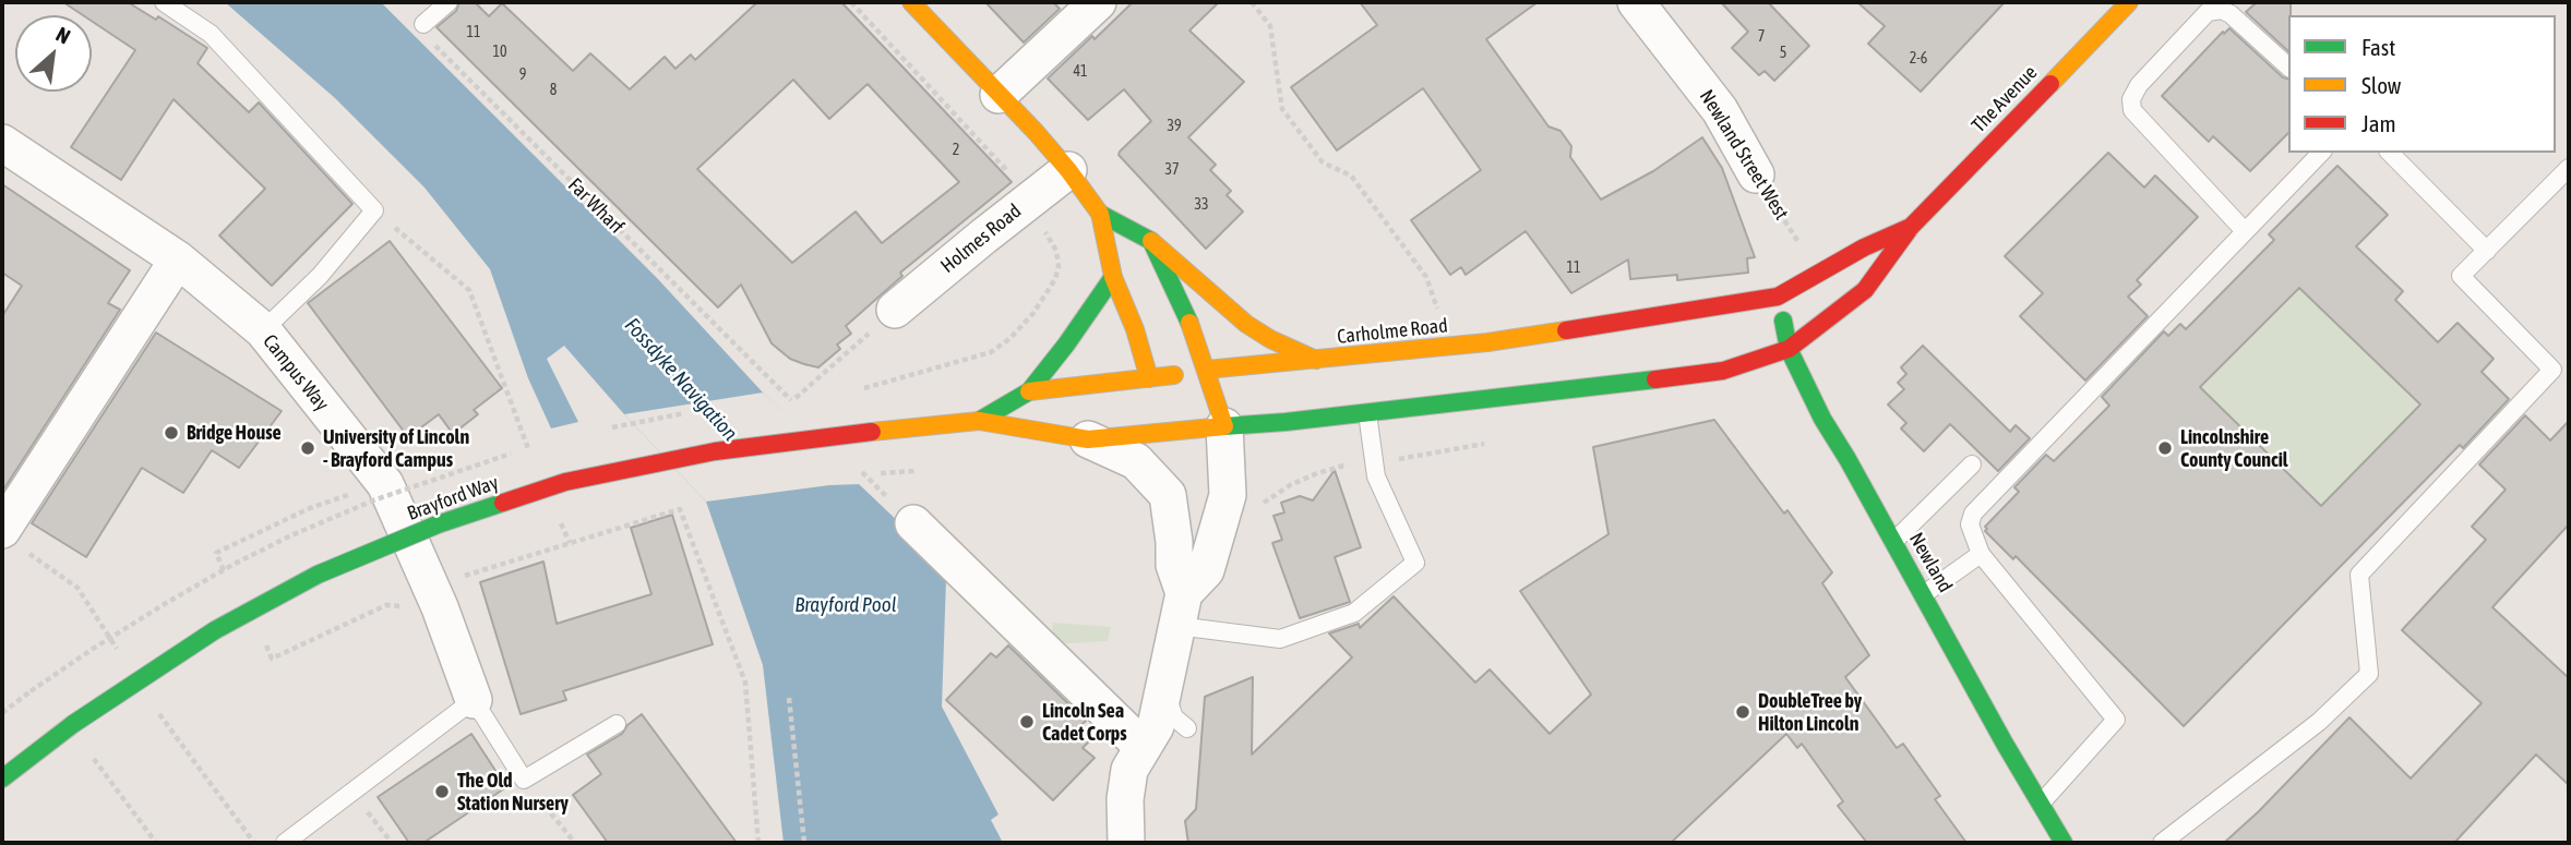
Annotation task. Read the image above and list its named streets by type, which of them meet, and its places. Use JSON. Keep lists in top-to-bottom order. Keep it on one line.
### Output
{"streets":{"main road":["The Avenue","Carholme Road","Brayford Way","Newland"],"street":["Newland Street West","Holmes Road","Campus Way"],"path":["Far Wharf"]},"crossings":[["The Avenue","Newland Street West"],["The Avenue","Carholme Road"],["The Avenue","Newland"],["Far Wharf","Holmes Road"],["Carholme Road","Newland"]],"water":["Fossdyke Navigation","Brayford Pool"],"places":["Bridge House","University of Lincoln - Brayford Campus","Lincolnshire County Council","DoubleTree by Hilton Lincoln","Lincoln Sea Cadet Corps","The Old Station Nursery"],"house_numbers":["11","7","10","5","2-6","41","9","8","39","2","37","33","11"],"legend":["Fast","Slow","Jam"],"north":"top right"}
